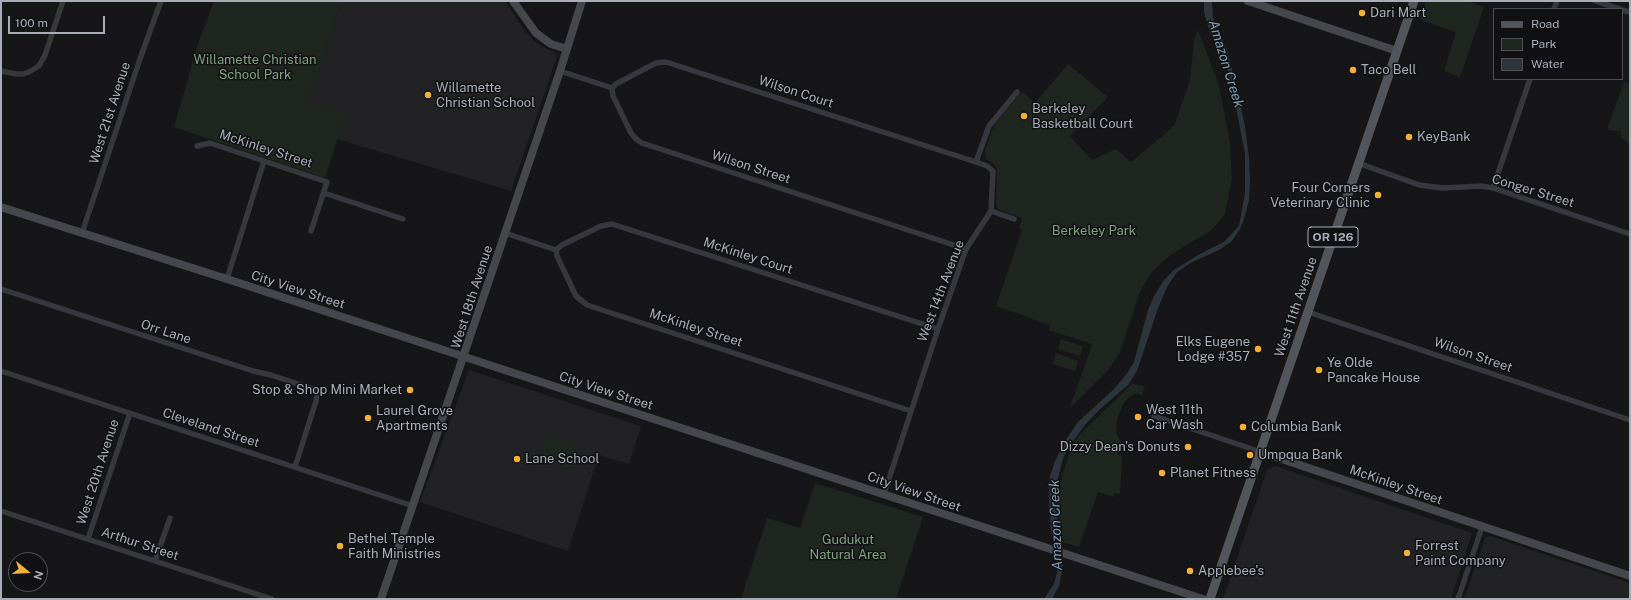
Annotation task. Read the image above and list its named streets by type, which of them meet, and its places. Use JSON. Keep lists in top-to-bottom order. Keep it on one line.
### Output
{"streets":{"main road":["OR 126","West 11th Avenue"],"street":["Wilson Court","West 21st Avenue","McKinley Street","Wilson Street","Conger Street","McKinley Court","City View Street","West 14th Avenue","West 18th Avenue","Orr Lane","Cleveland Street","West 20th Avenue","Arthur Street"]},"crossings":[["Wilson Court","Wilson Street"],["West 21st Avenue","City View Street"],["McKinley Street","McKinley Court"],["McKinley Street","West 14th Avenue"],["McKinley Street","West 11th Avenue"],["Wilson Street","West 14th Avenue"],["Wilson Street","West 11th Avenue"],["Conger Street","West 11th Avenue"],["McKinley Court","West 14th Avenue"],["City View Street","West 14th Avenue"],["City View Street","West 18th Avenue"],["West 18th Avenue","Cleveland Street"],["Orr Lane","Cleveland Street"],["Cleveland Street","West 20th Avenue"],["West 20th Avenue","Arthur Street"]],"water":["Amazon Creek"],"parks":["Willamette Christian School Park","Berkeley Park","Gudukut Natural Area"],"places":["Dari Mart","Taco Bell","Willamette Christian School","Berkeley Basketball Court","KeyBank","Four Corners Veterinary Clinic","Elks Eugene Lodge #357","Ye Olde Pancake House","Stop & Shop Mini Market","West 11th Car Wash","Laurel Grove Apartments","Columbia Bank","Dizzy Dean's Donuts","Umpqua Bank","Lane School","Planet Fitness","Bethel Temple Faith Ministries","Forrest Paint Company","Applebee's"],"legend":["Road","Park","Water"],"scale_bar":"100 m","north":"right"}
